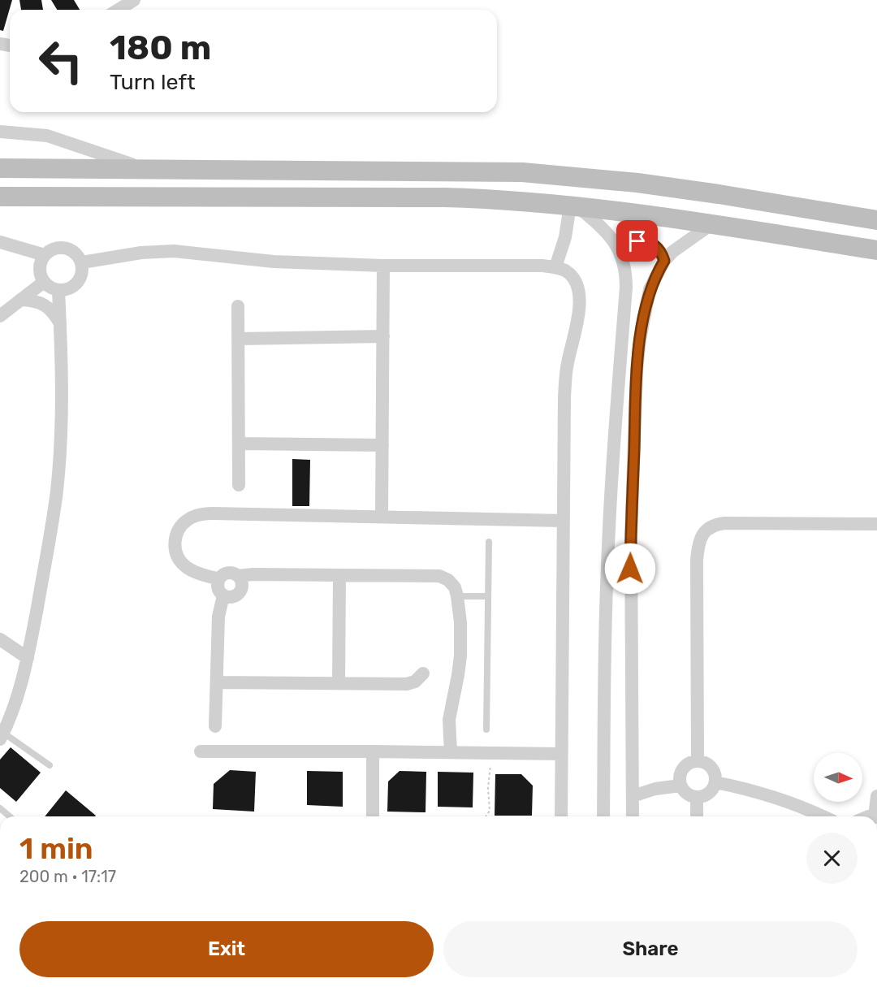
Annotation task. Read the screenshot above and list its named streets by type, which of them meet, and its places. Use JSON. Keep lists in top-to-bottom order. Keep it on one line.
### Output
{"north":"right","page":{"turn":["180 m","Turn left"],"heading":["1 min","200 m · 17:17"],"buttons":["Exit","Share"]}}
